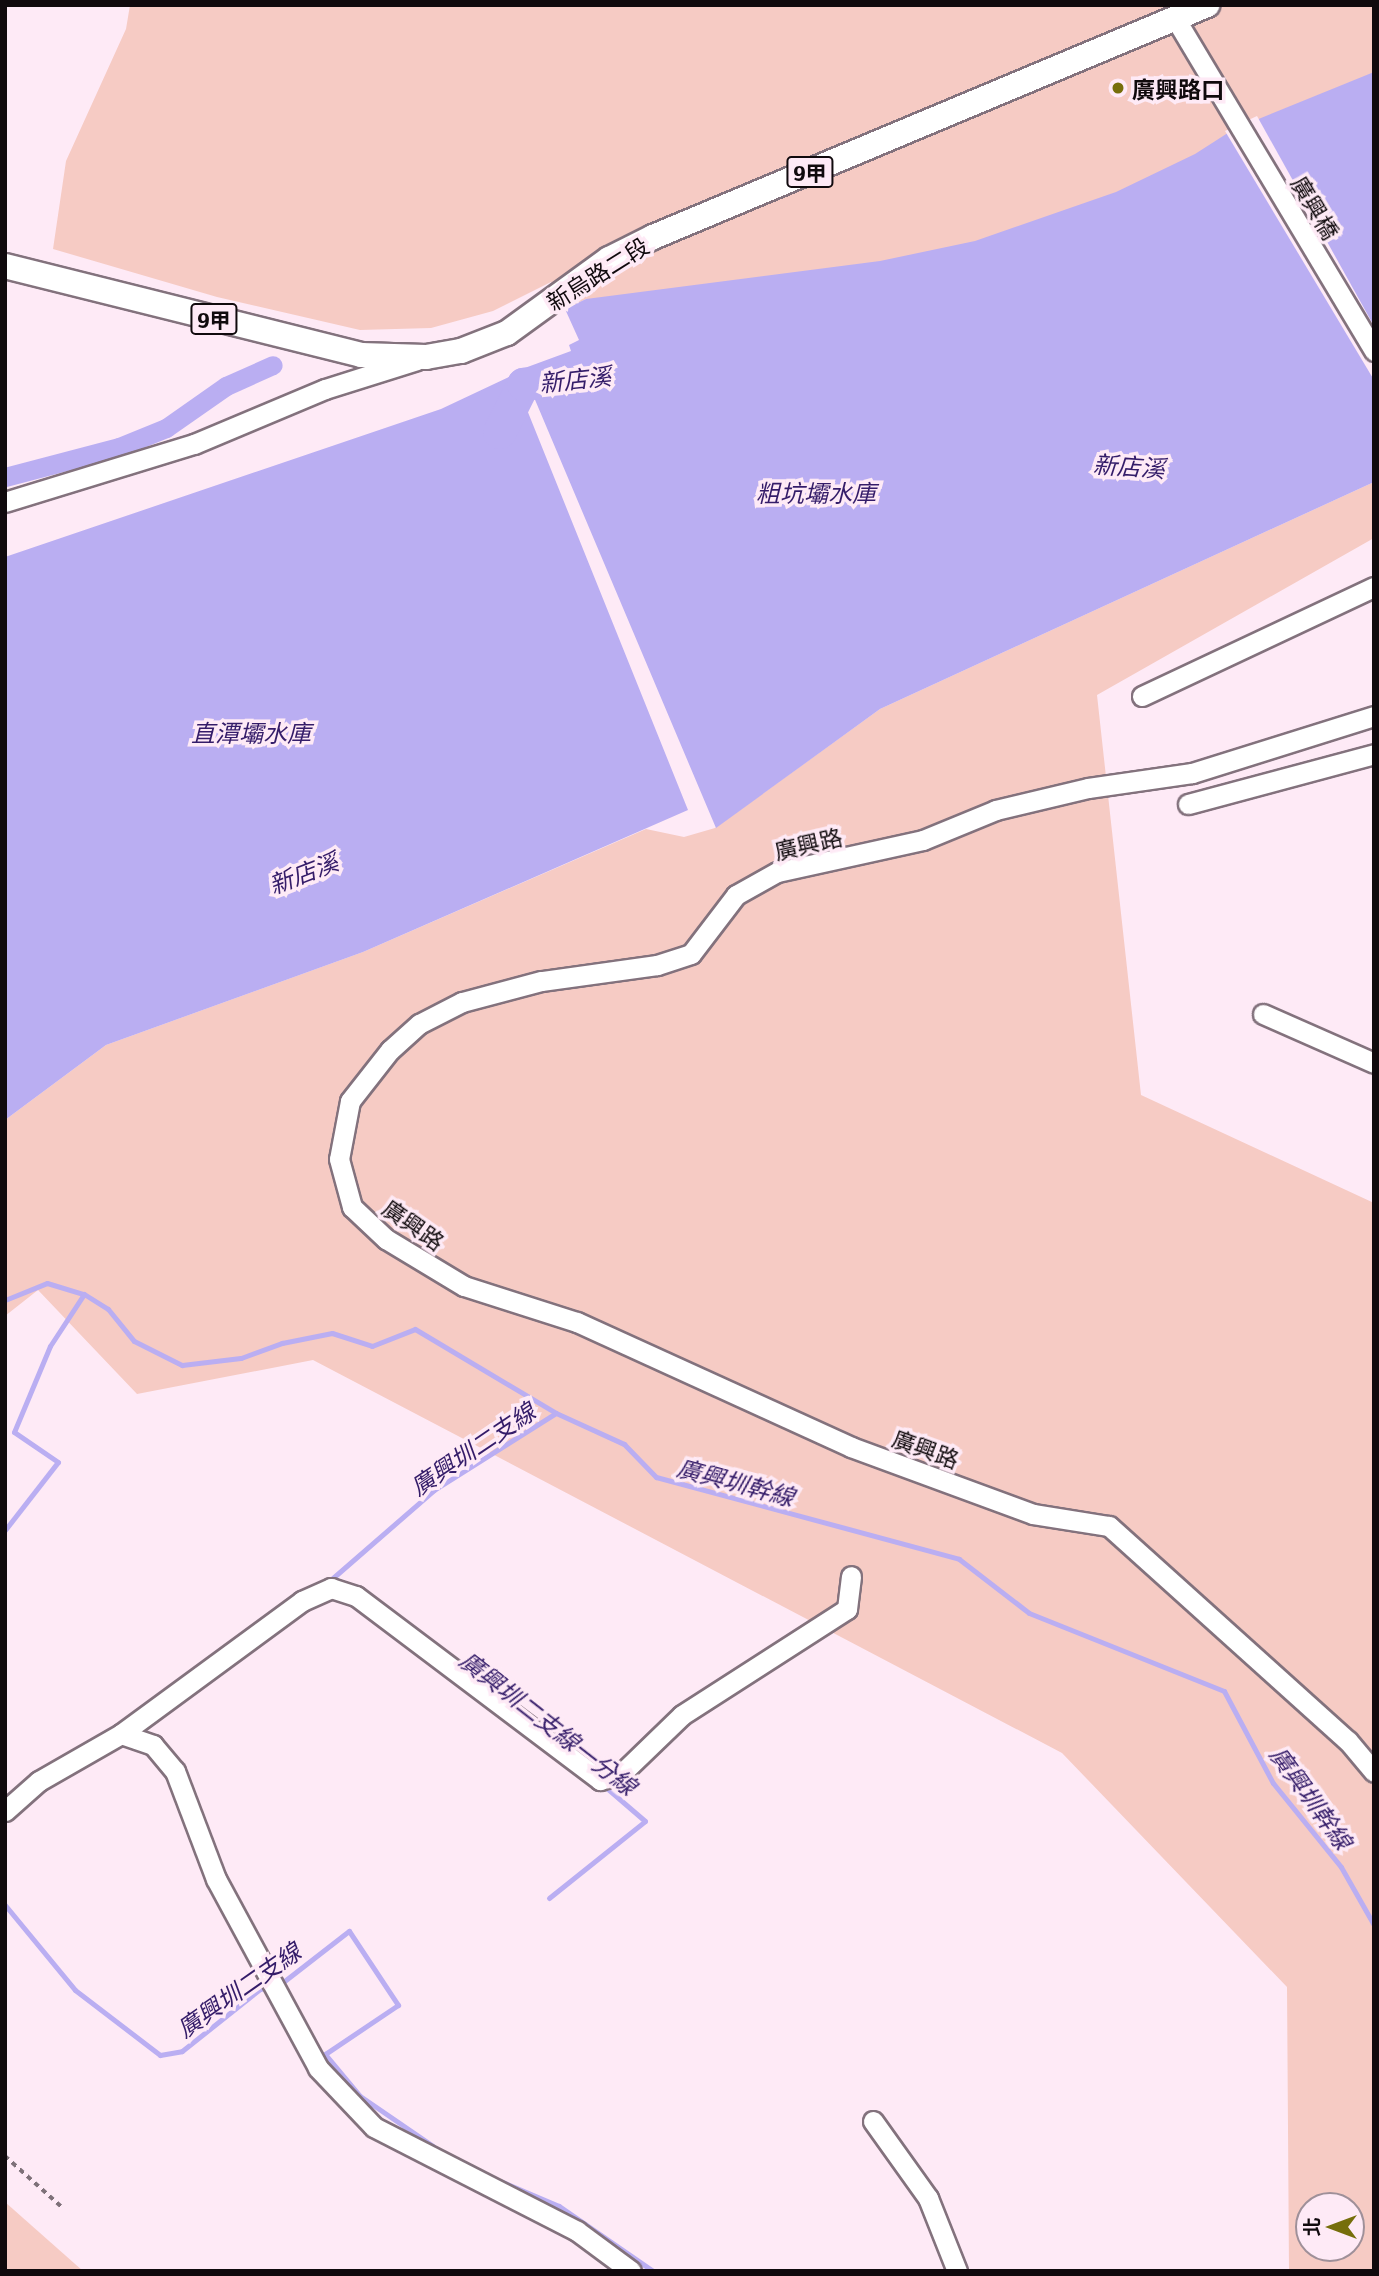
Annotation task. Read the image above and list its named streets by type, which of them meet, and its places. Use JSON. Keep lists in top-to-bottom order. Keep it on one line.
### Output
{"streets":{"main road":["9甲","新烏路二段"],"street":["廣興橋","廣興路"]},"crossings":[["廣興橋","新烏路二段"]],"water":["新店溪","粗坑壩水庫","直潭壩水庫","廣興圳二支線","廣興圳幹線","廣興圳二支線一分線"],"places":["廣興路口"],"north":"left"}
